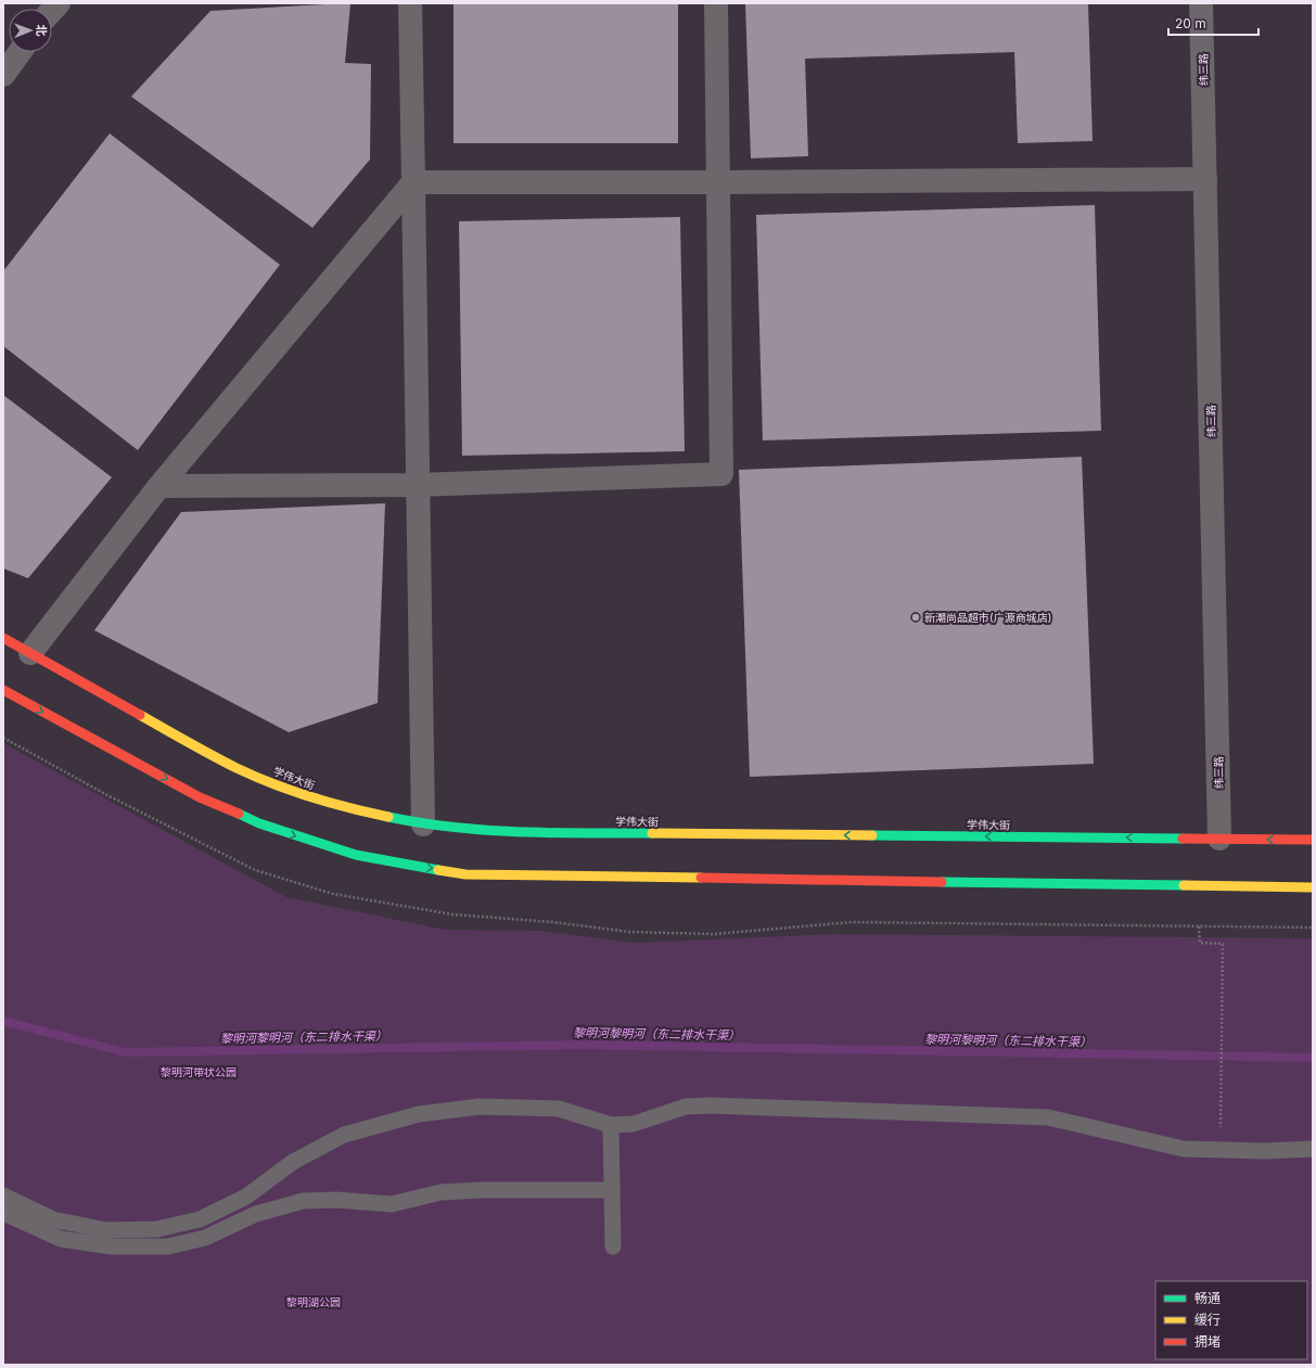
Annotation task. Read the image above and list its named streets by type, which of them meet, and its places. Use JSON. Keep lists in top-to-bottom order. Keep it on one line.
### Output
{"streets":{"main road":["学伟大街"],"street":["纬三路"]},"crossings":[["纬三路","学伟大街"]],"water":["黎明河黎明河（东二排水干渠）"],"parks":["黎明河带状公园","黎明湖公园"],"places":["新潮尚品超市(广源商城店)"],"legend":["畅通","缓行","拥堵"],"scale_bar":"20 m","north":"right"}
